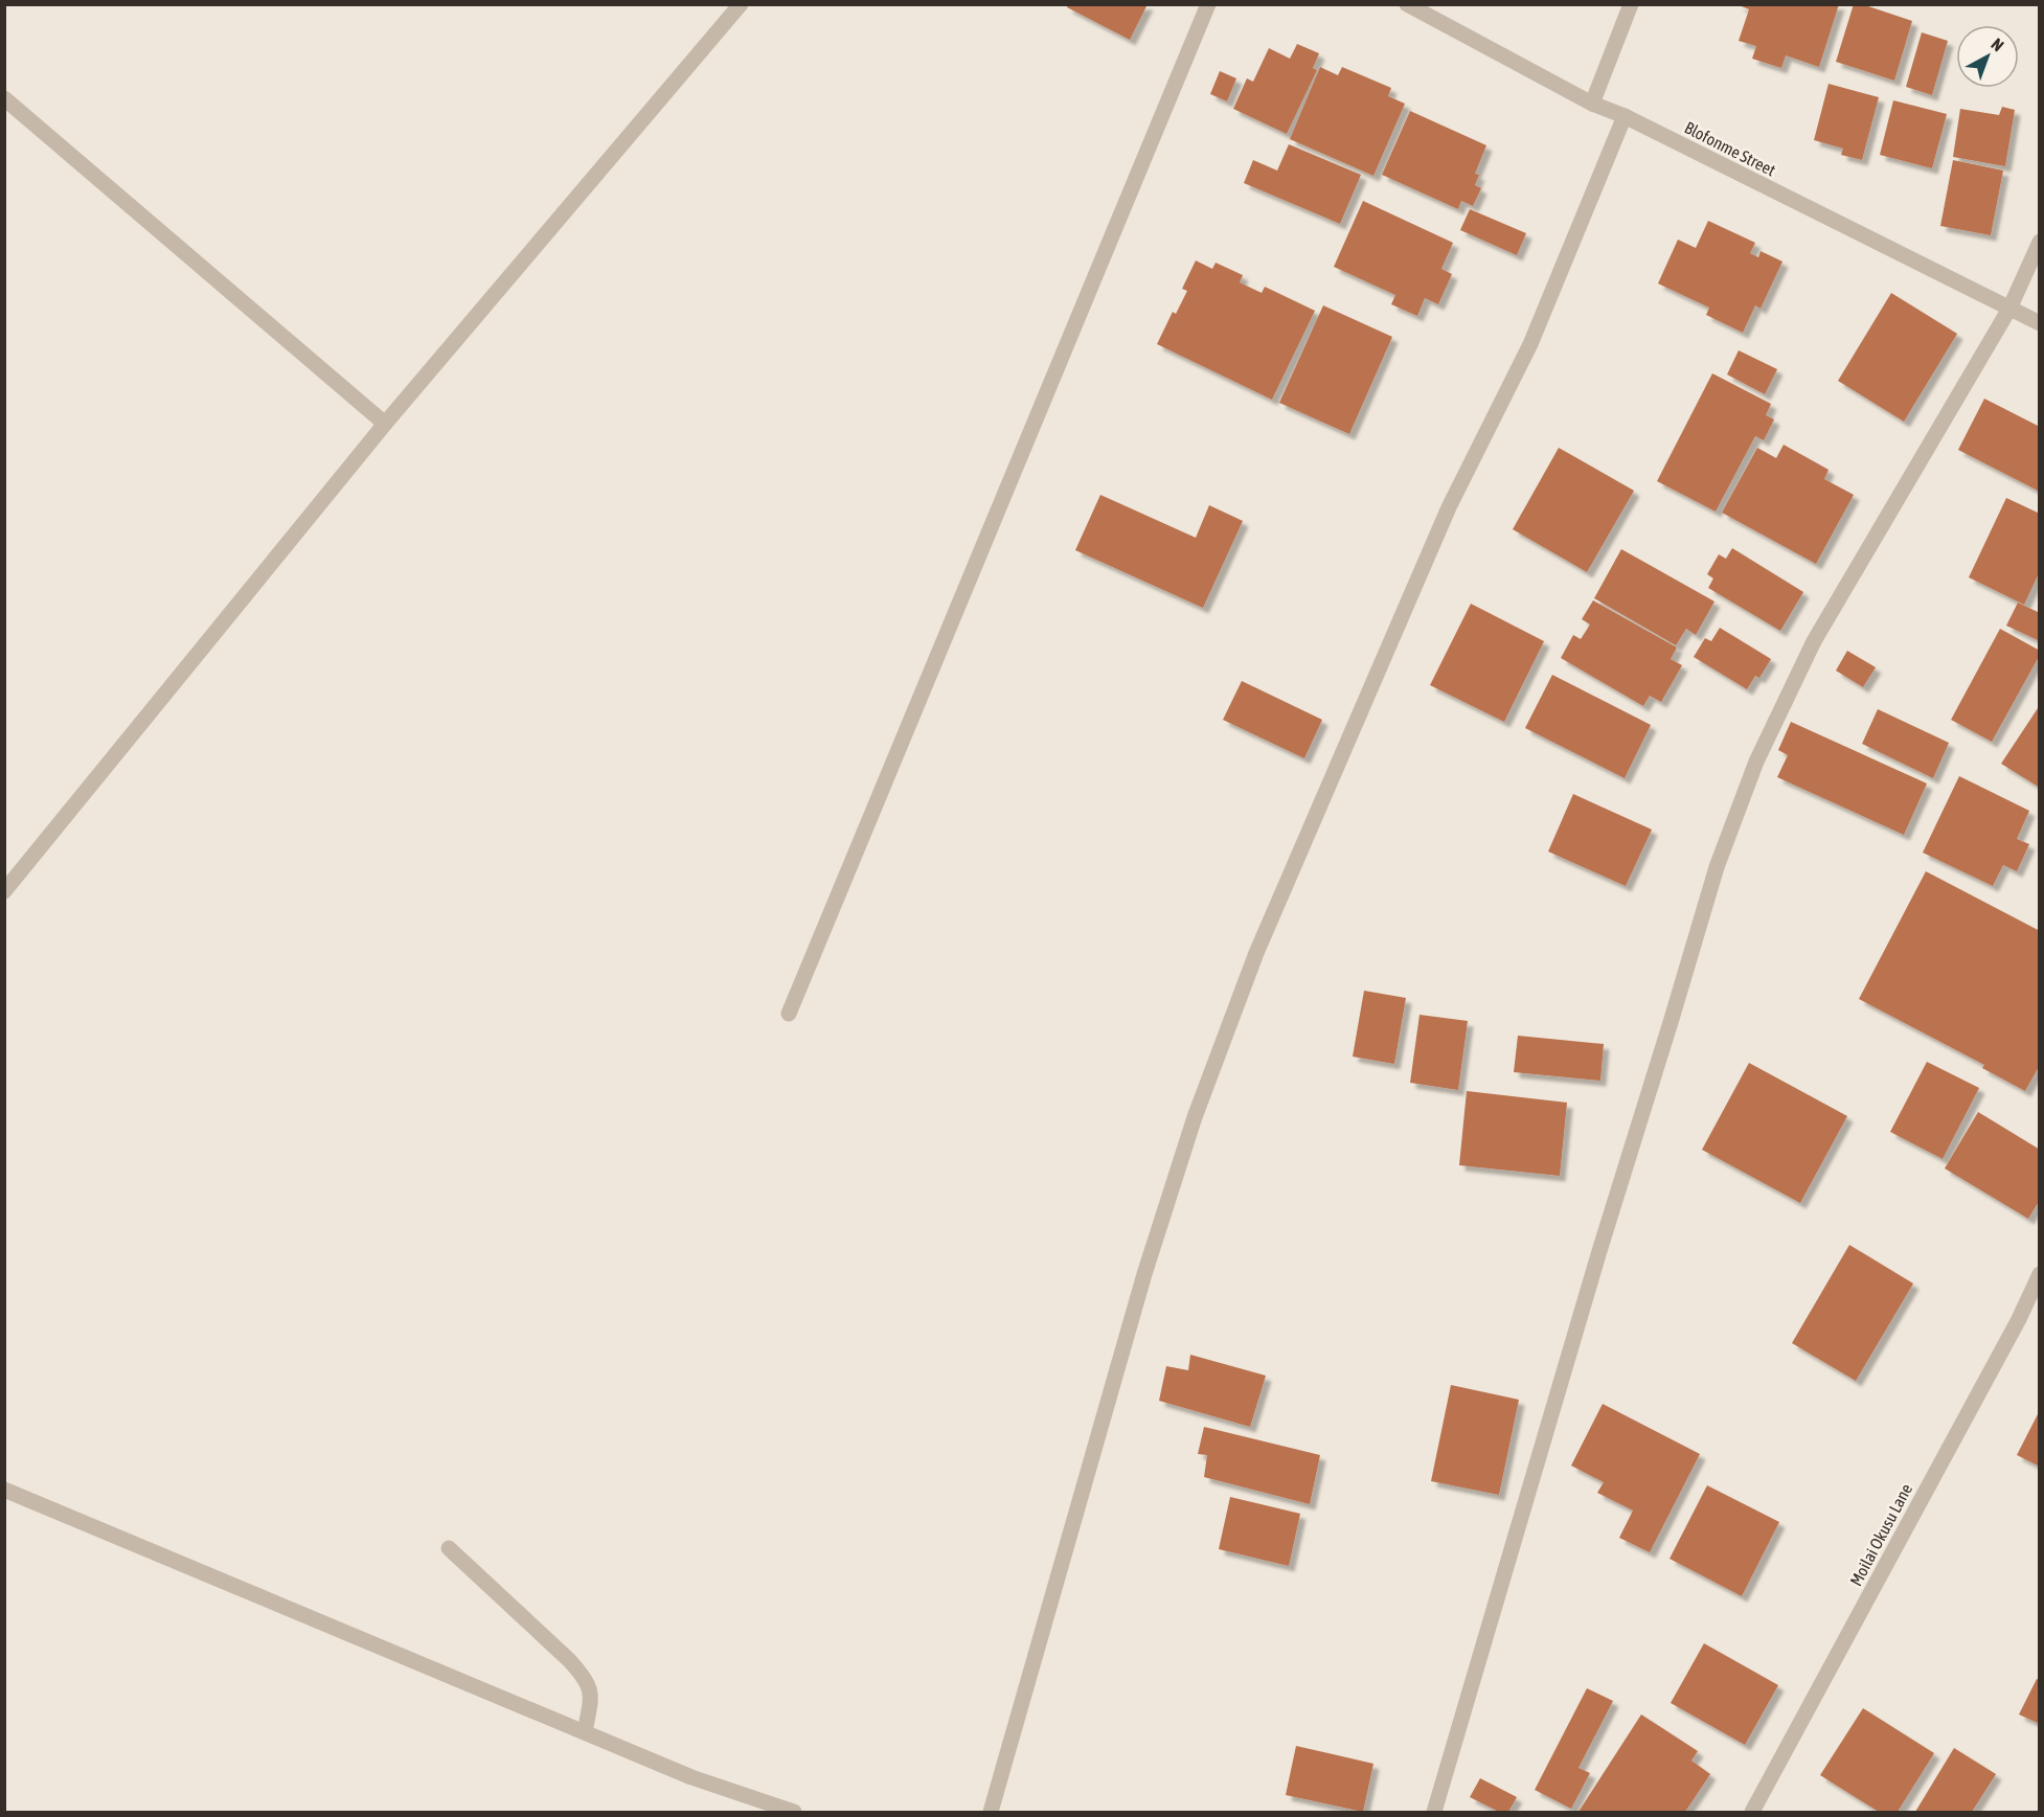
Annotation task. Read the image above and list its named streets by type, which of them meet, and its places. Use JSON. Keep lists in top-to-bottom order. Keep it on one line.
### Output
{"streets":{"street":["Blofonme Street","Moilai Okusu Lane"]},"north":"top right"}
